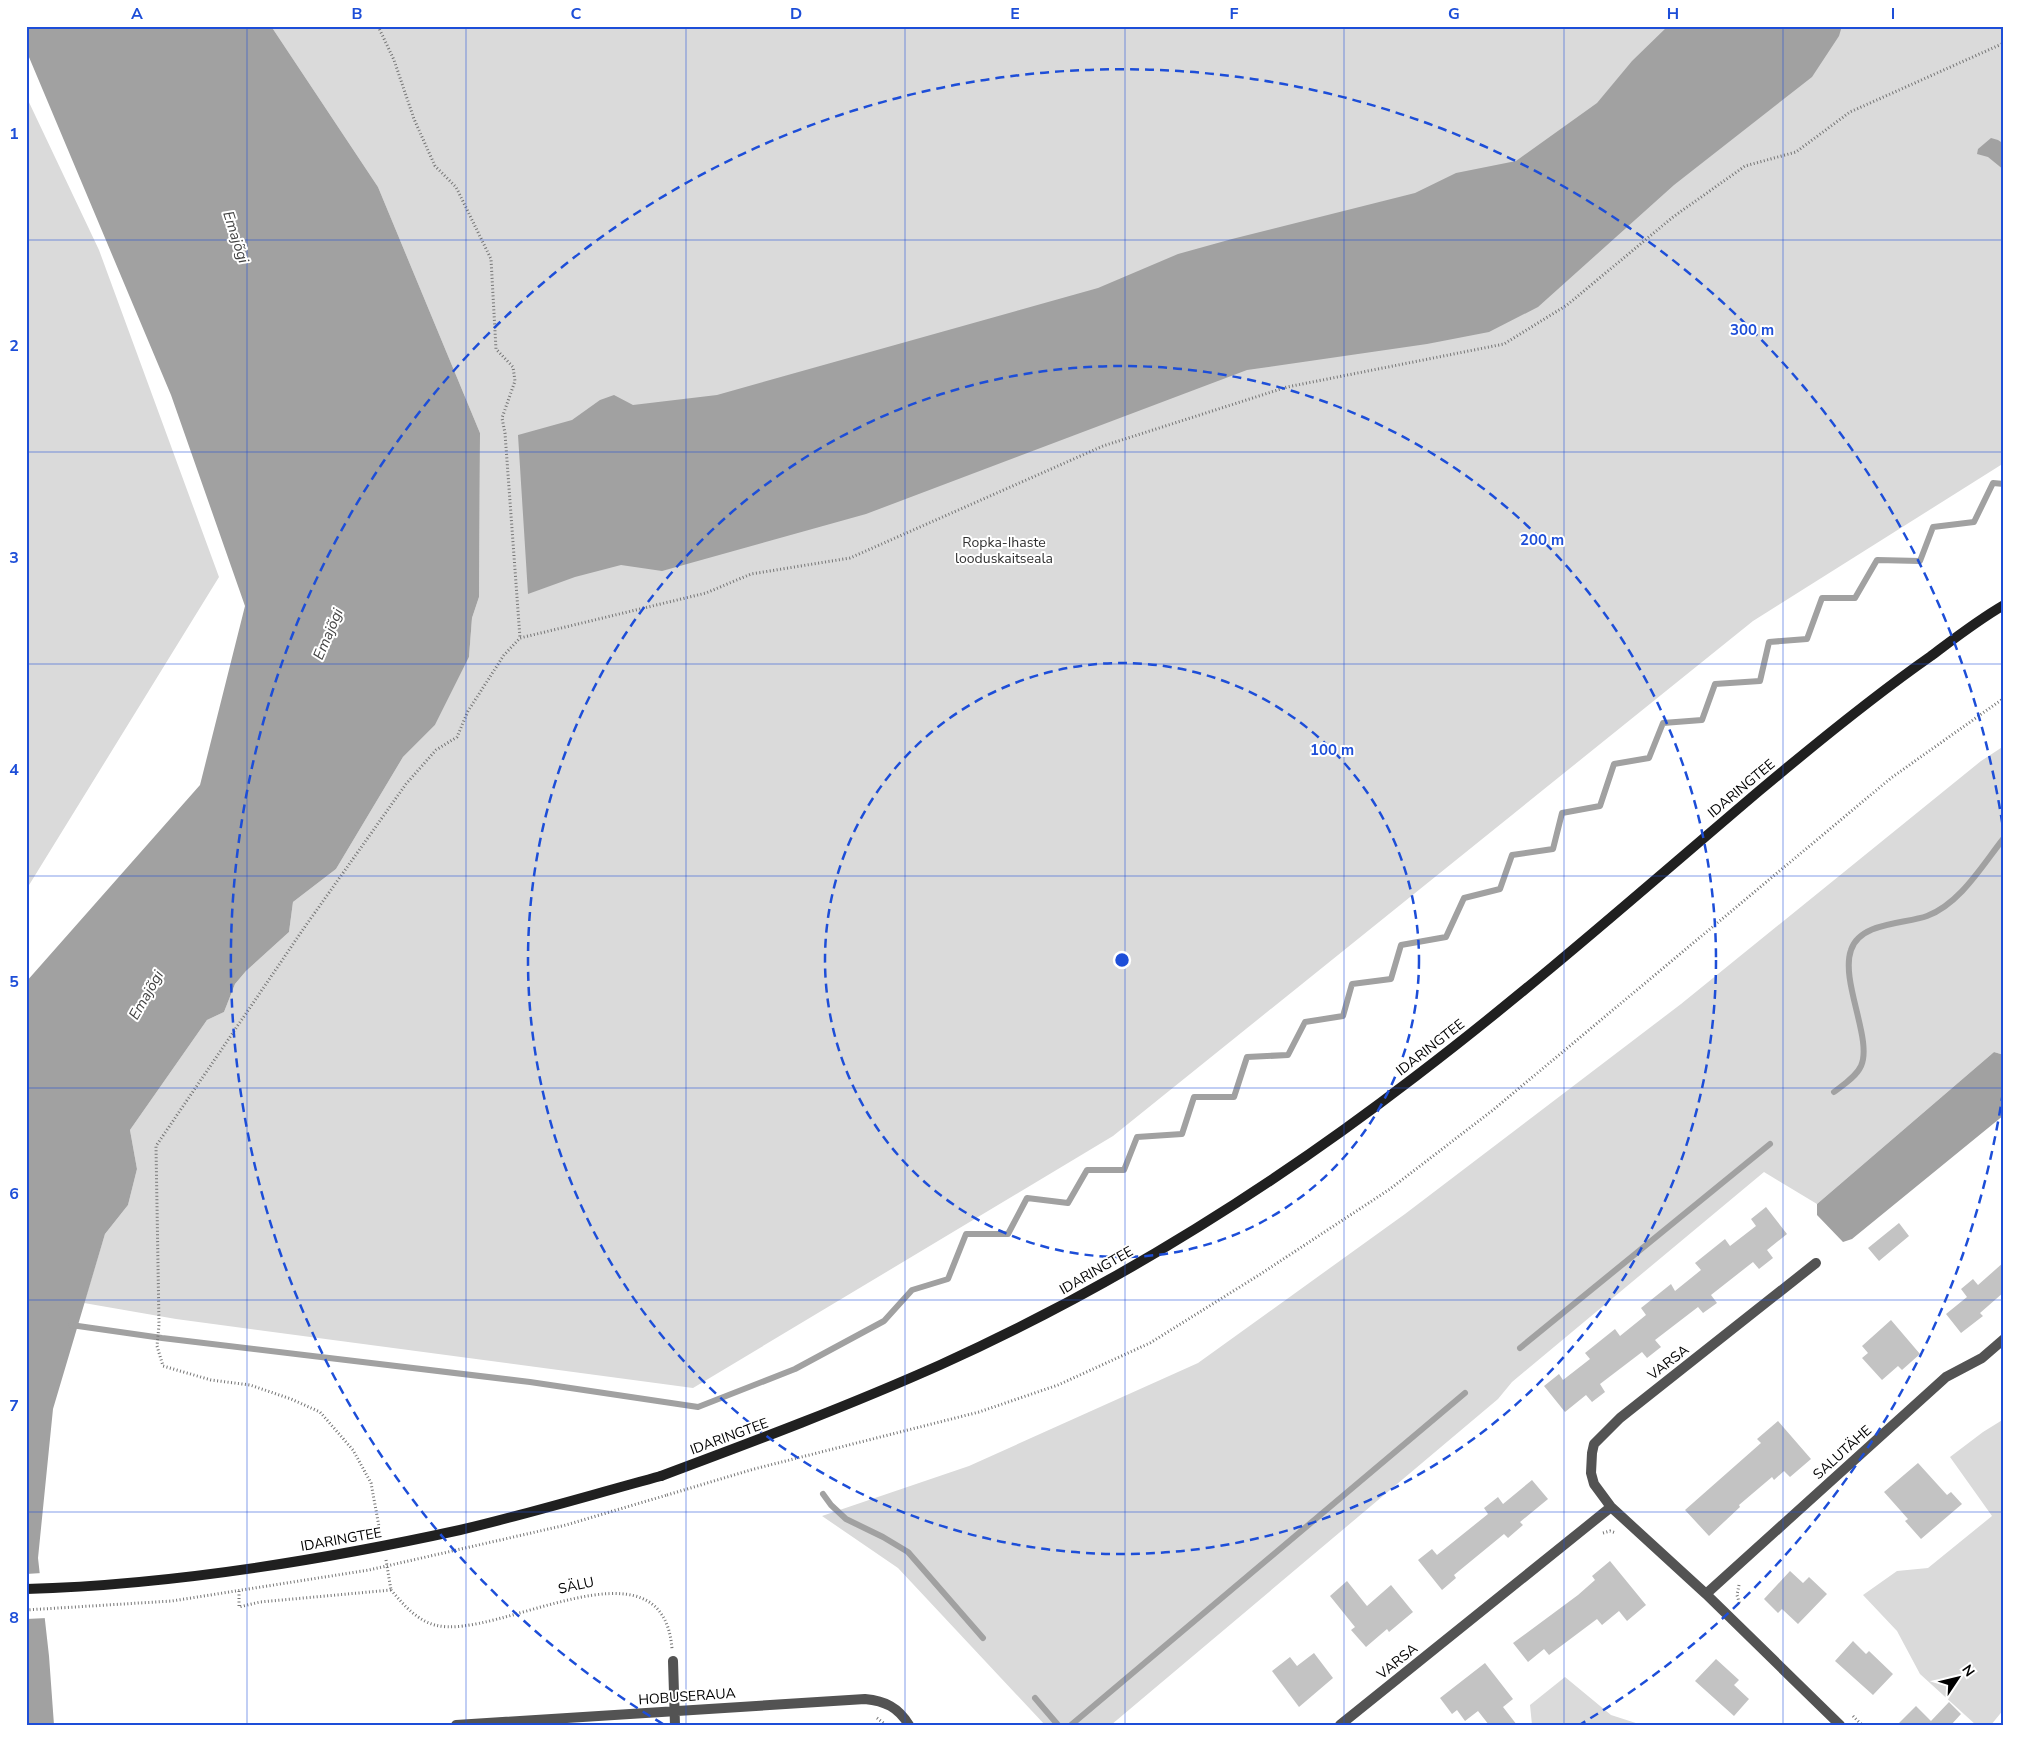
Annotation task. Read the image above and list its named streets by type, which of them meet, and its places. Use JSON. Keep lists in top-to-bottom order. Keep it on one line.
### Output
{"streets":{"main road":["IDARINGTEE"],"street":["VARSA","SALUTÄHE","HOBUSERAUA"],"path":["SÄLU"]},"crossings":[["VARSA","SALUTÄHE"]],"water":["Emajõgi"],"parks":["Ropka-Ihaste looduskaitseala"],"north":"top right","grid":{"columns":["A","B","C","D","E","F","G","H","I"],"rows":["1","2","3","4","5","6","7","8"]},"rings":["300 m","200 m","100 m"]}
